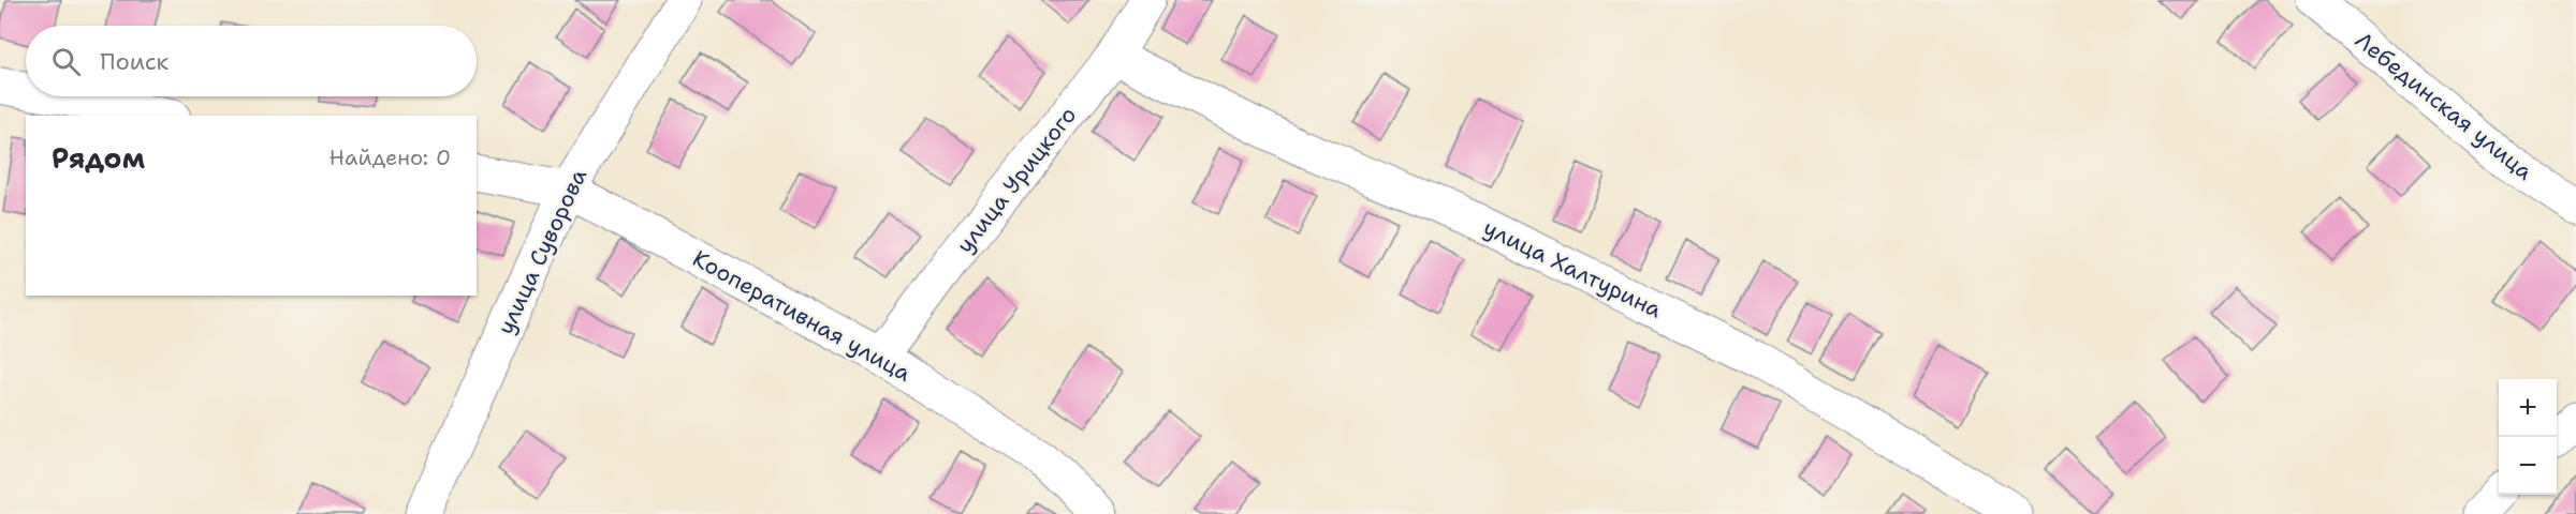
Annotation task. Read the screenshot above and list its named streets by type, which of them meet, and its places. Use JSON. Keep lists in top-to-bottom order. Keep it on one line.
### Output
{"streets":{"street":["Лебединская улица","улица Урицкого","улица Суворова","улица Халтурина","Кооперативная улица"]},"crossings":[["улица Урицкого","улица Халтурина"],["улица Урицкого","Кооперативная улица"],["улица Суворова","Кооперативная улица"]],"page":{"search":"Поиск","heading":["Рядом","Найдено: 0"],"map_buttons":["+","−"]}}
